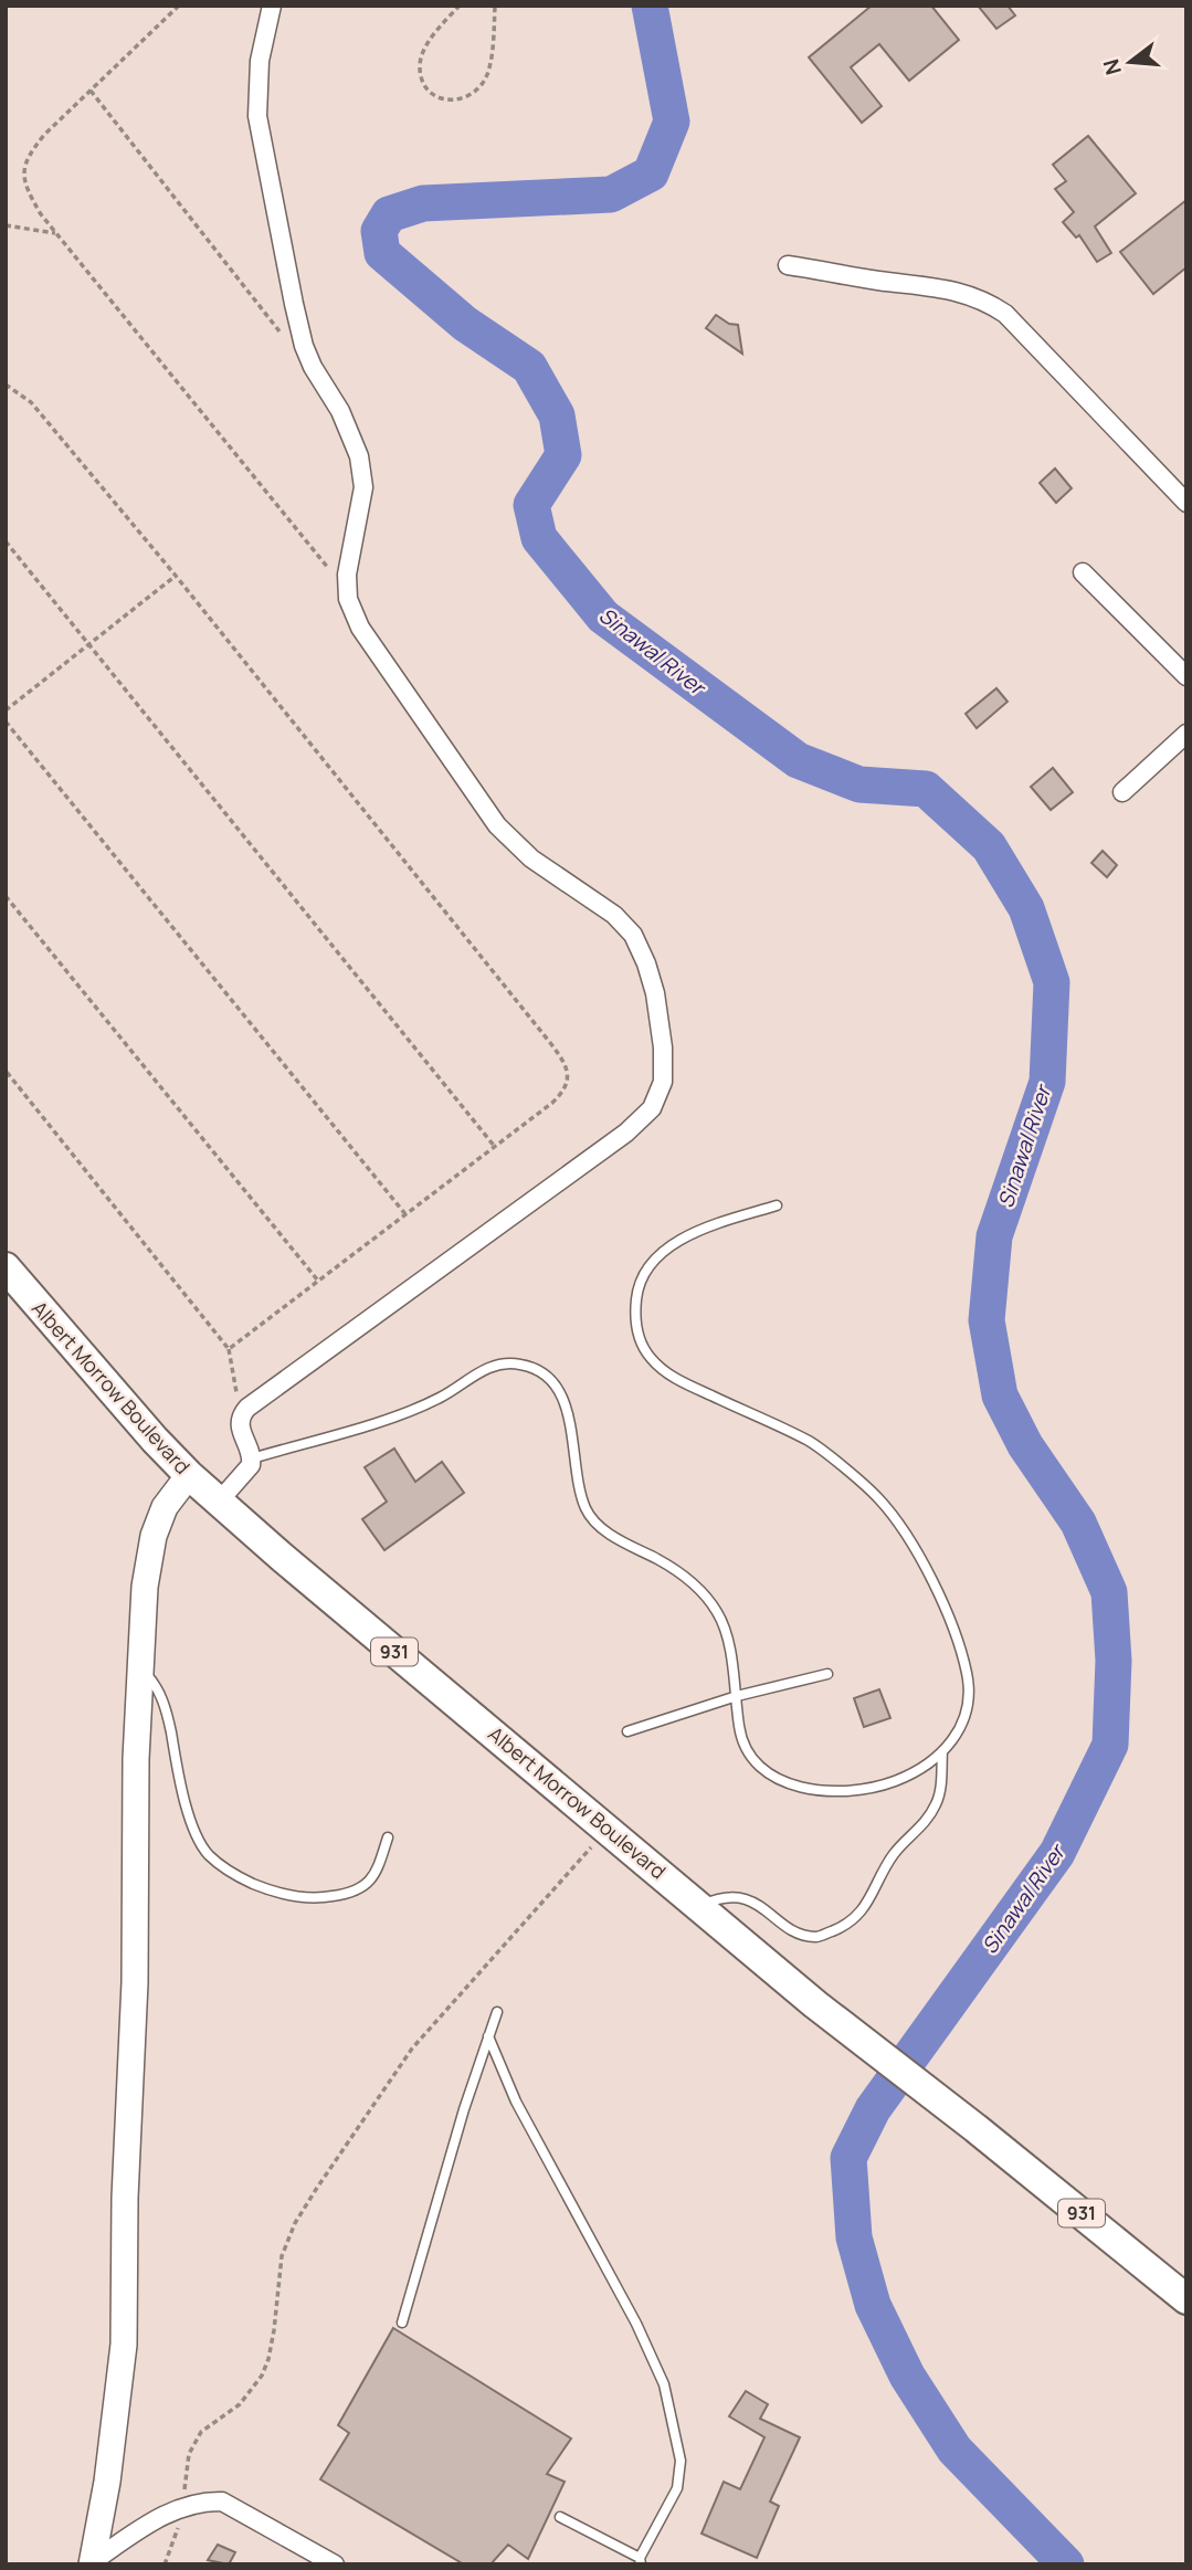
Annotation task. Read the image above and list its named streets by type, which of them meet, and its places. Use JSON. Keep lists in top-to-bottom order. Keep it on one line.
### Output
{"streets":{"main road":["Albert Morrow Boulevard","931"]},"water":["Sinawal River"],"north":"left"}
